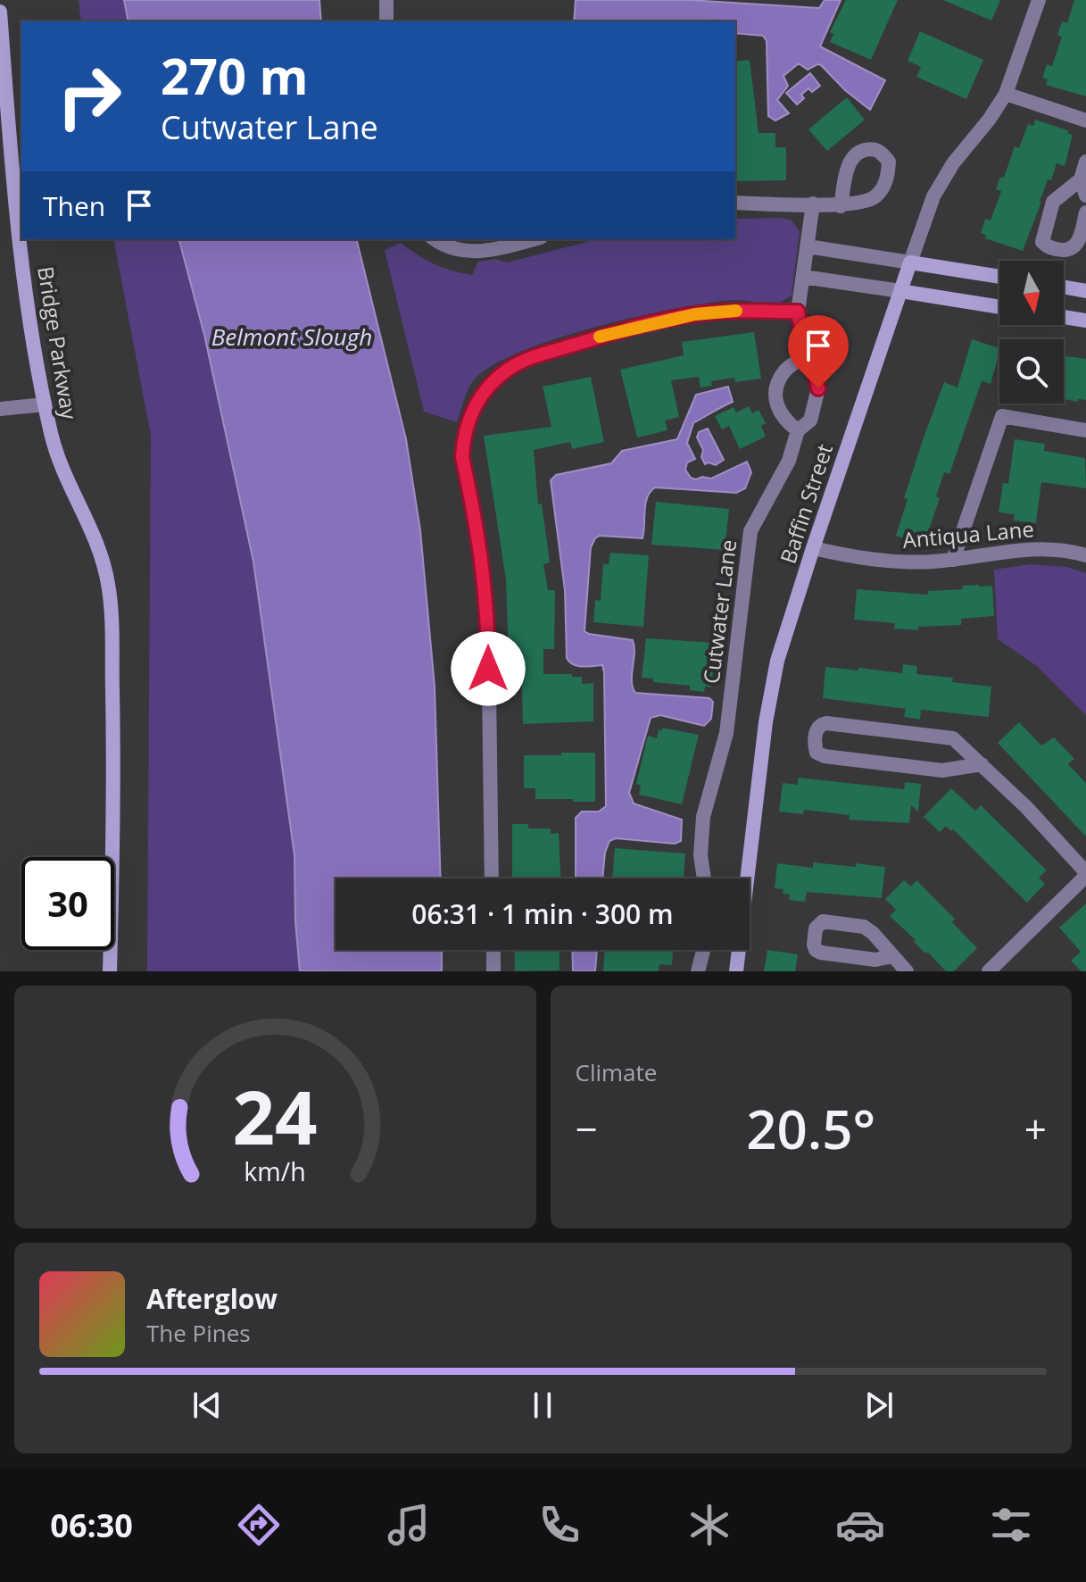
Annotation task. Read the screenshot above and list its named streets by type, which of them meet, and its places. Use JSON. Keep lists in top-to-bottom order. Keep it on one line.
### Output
{"streets":{"street":["Bridge Parkway","Baffin Street","Antiqua Lane","Cutwater Lane"]},"crossings":[["Baffin Street","Antiqua Lane"]],"water":["Belmont Slough"],"north":"bottom","page":{"turn":["270 m","Cutwater Lane"],"then":"Then","limit":"30","trip":"06:31 · 1 min · 300 m","tile":"Climate","heat":["−","20.5°","+"],"song":["Afterglow","The Pines"],"tabs":"06:30","gauge":["24","km/h"]}}
